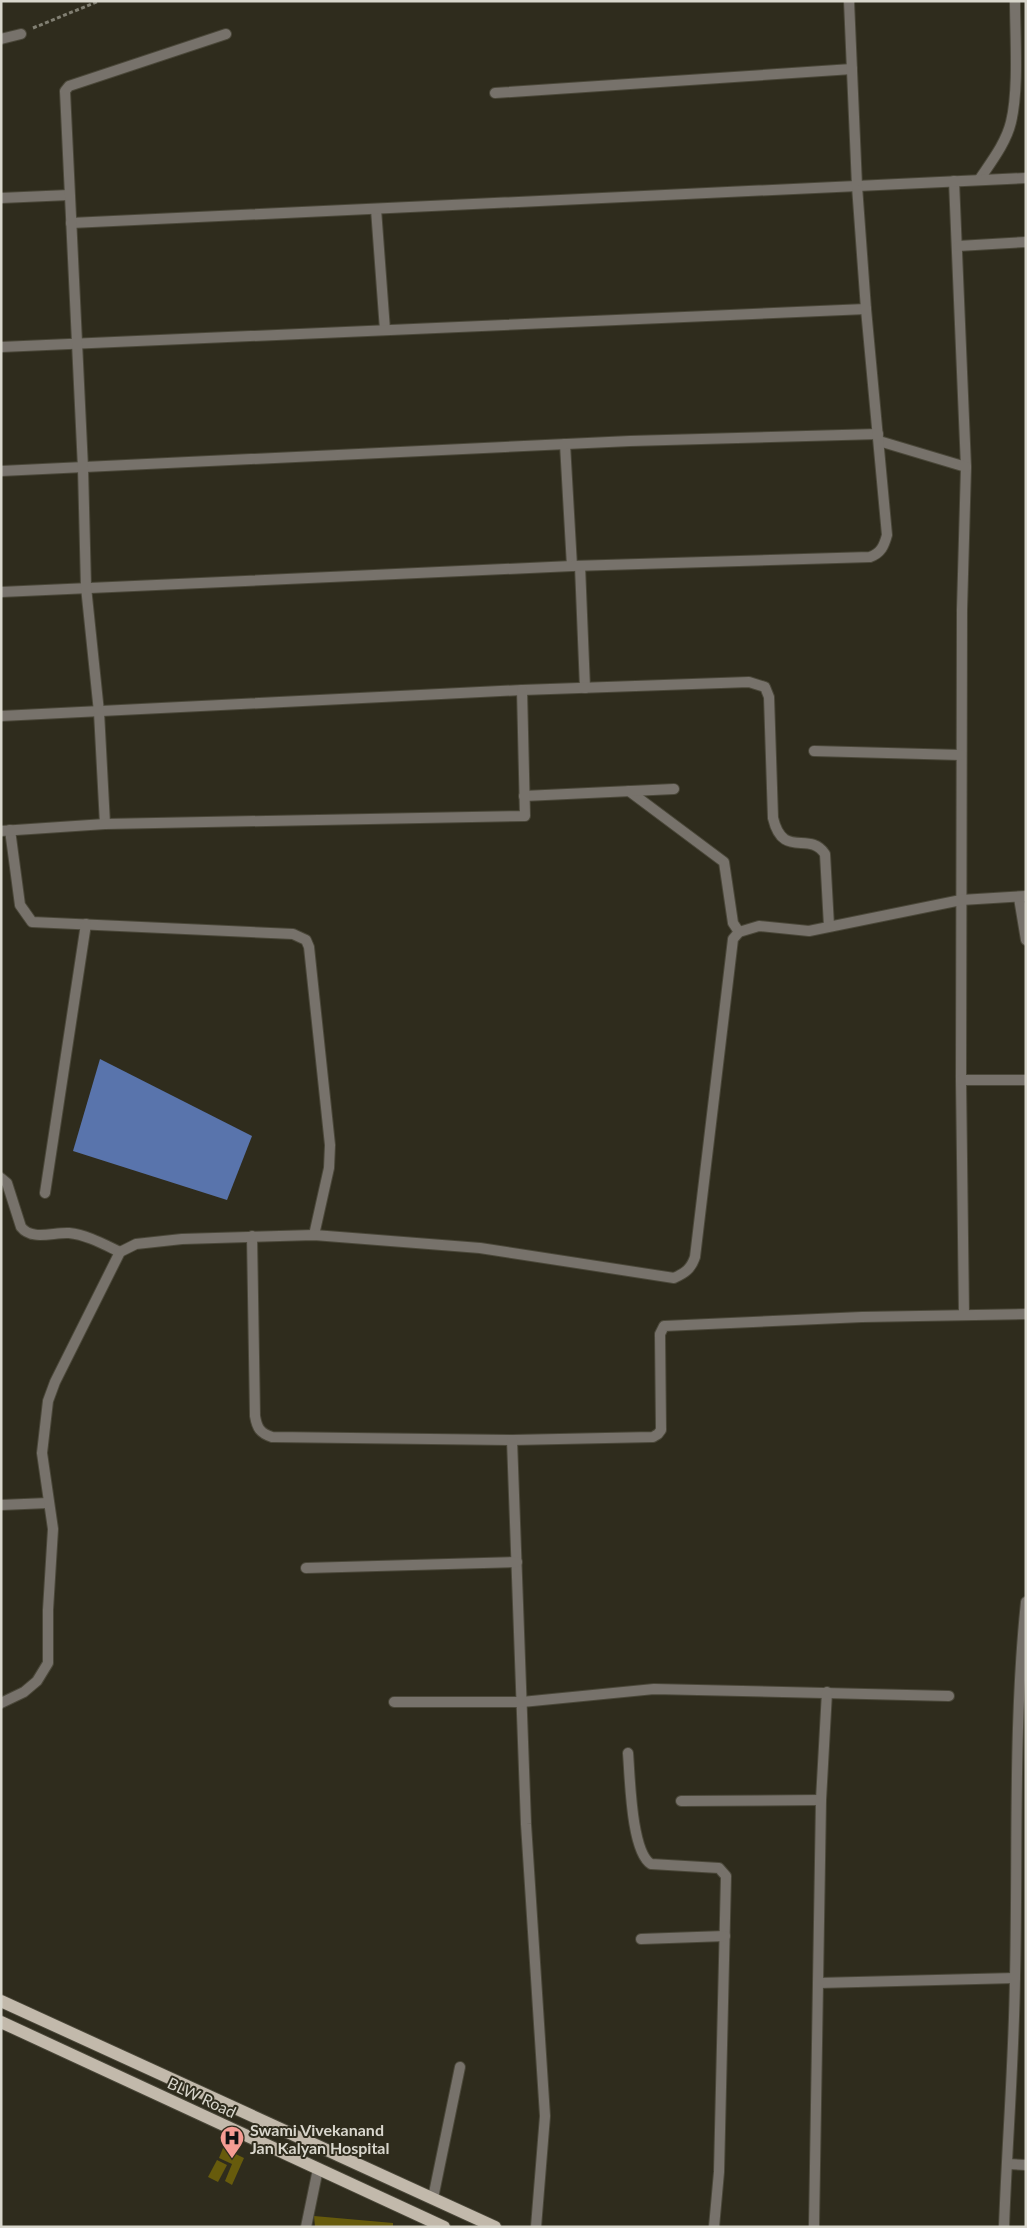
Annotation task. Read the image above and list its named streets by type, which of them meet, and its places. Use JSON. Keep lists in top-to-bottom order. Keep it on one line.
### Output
{"streets":{"main road":["BLW Road"]},"places":{"hospital":["Swami Vivekanand Jan Kalyan Hospital"]}}
